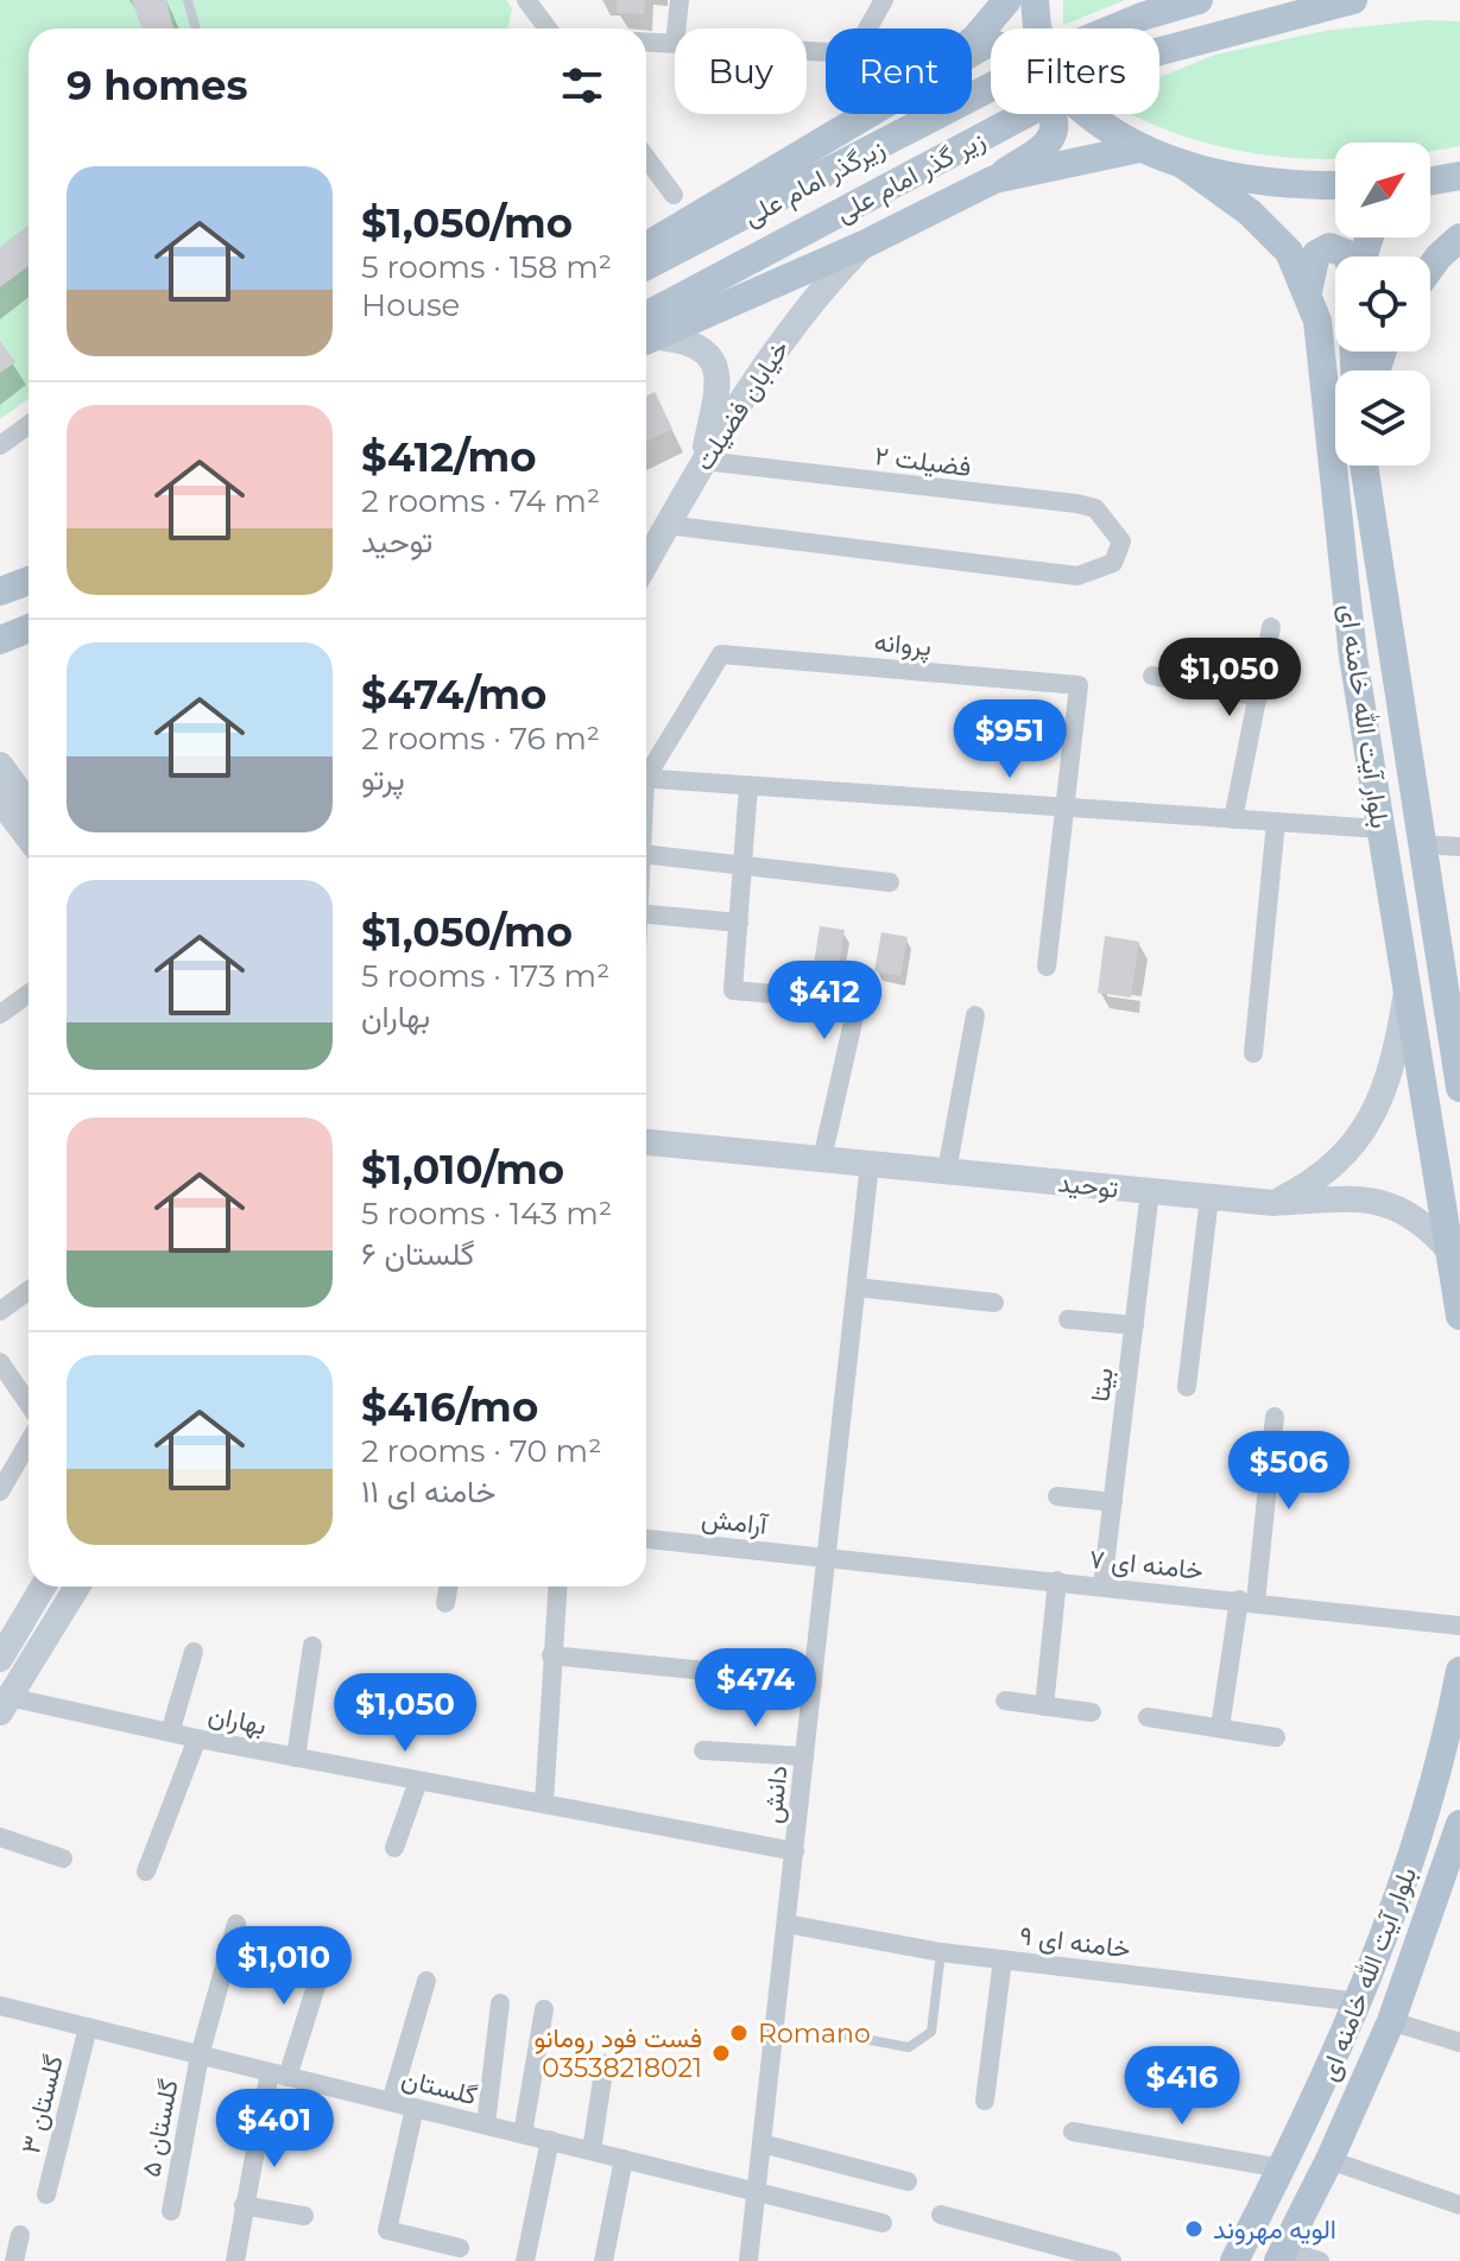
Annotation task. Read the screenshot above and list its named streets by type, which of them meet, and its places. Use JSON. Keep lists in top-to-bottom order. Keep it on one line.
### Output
{"streets":{"main road":["زیر گذر امام علی","زیرگذر امام علی","خیابان فضیلت","بلوار آیت الله خامنه ای","توحید"],"street":["فضیلت ۲","پروانه","بیتا","آرامش","خامنه ای ۷","بهاران","دانش","خامنه ای ۹","گلستان","گلستان ۳","گلستان ۵"]},"crossings":[["خیابان فضیلت","فضیلت ۲"],["بلوار آیت الله خامنه ای","توحید"],["بلوار آیت الله خامنه ای","خامنه ای ۹"],["توحید","بیتا"],["توحید","دانش"],["بیتا","خامنه ای ۷"],["آرامش","خامنه ای ۷"],["آرامش","دانش"],["خامنه ای ۷","دانش"],["بهاران","دانش"],["دانش","خامنه ای ۹"],["دانش","گلستان"],["گلستان","گلستان ۳"],["گلستان","گلستان ۵"]],"places":["Romano","فست فود رومانو 03538218021","الویه مهروند"],"north":"top right","page":{"chip":["Buy","Rent","Filters"],"heading":"9 homes","list":[{"name":"$1,050/mo","note":"5 rooms · 158 m² · House"},{"name":"$412/mo","note":"2 rooms · 74 m² · توحید"},{"name":"$474/mo","note":"2 rooms · 76 m² · پرتو"},{"name":"$1,050/mo","note":"5 rooms · 173 m² · بهاران"},{"name":"$1,010/mo","note":"5 rooms · 143 m² · گلستان ۶"},{"name":"$416/mo","note":"2 rooms · 70 m² · خامنه ای ۱۱"}],"price":["$1,050","$951","$412","$506","$474","$1,050","$1,010","$416","$401"]}}
